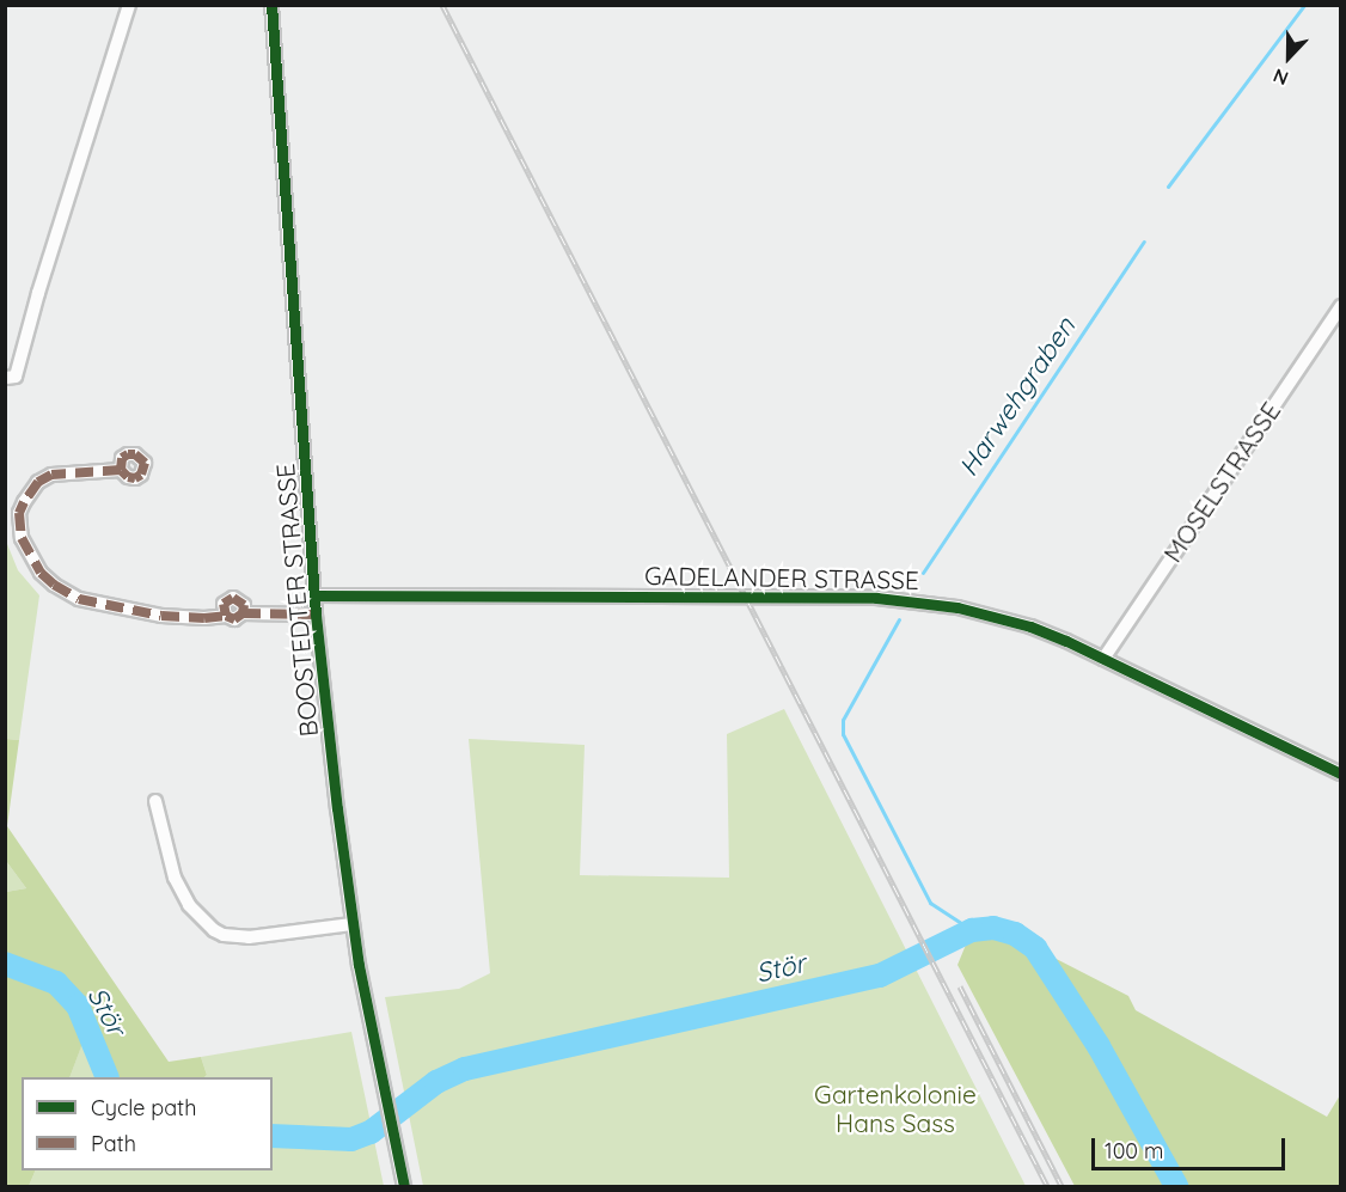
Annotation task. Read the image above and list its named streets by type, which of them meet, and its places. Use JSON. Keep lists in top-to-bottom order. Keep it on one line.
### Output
{"streets":{"street":["MOSELSTRASSE","GADELANDER STRASSE","BOOSTEDTER STRASSE"]},"crossings":[["MOSELSTRASSE","GADELANDER STRASSE"],["GADELANDER STRASSE","BOOSTEDTER STRASSE"]],"water":["Harwehgraben","Stör"],"parks":["Gartenkolonie Hans Sass"],"legend":["Cycle path","Path"],"scale_bar":"100 m","north":"bottom"}
